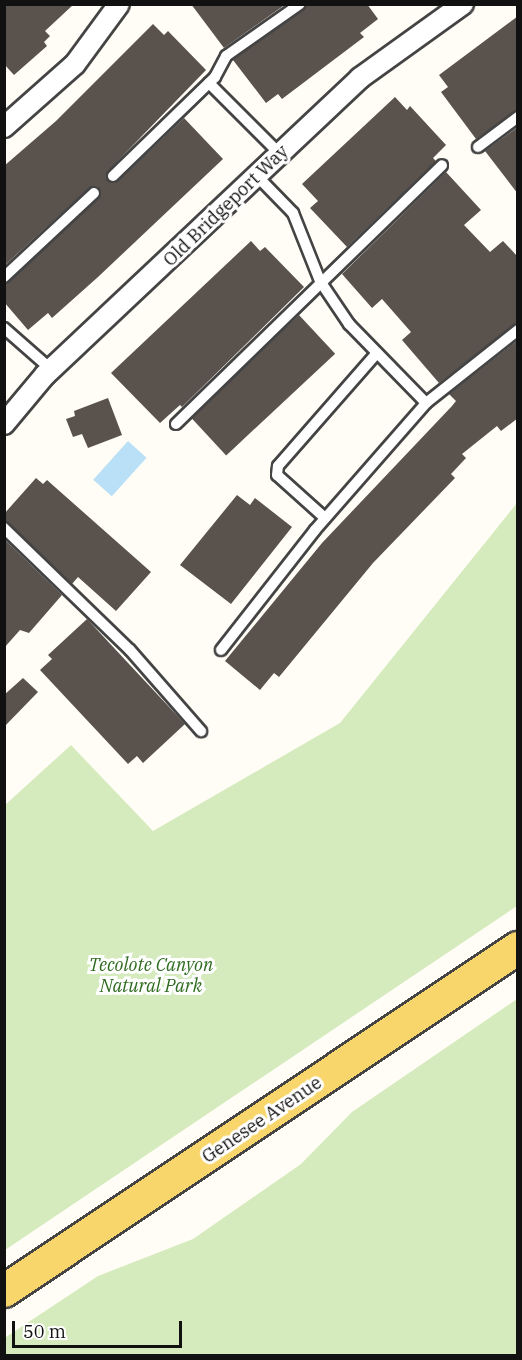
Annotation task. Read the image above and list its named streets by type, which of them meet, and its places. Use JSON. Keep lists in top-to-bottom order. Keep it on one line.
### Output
{"streets":{"main road":["Genesee Avenue"],"street":["Old Bridgeport Way"]},"parks":["Tecolote Canyon Natural Park"],"scale_bar":"50 m"}
